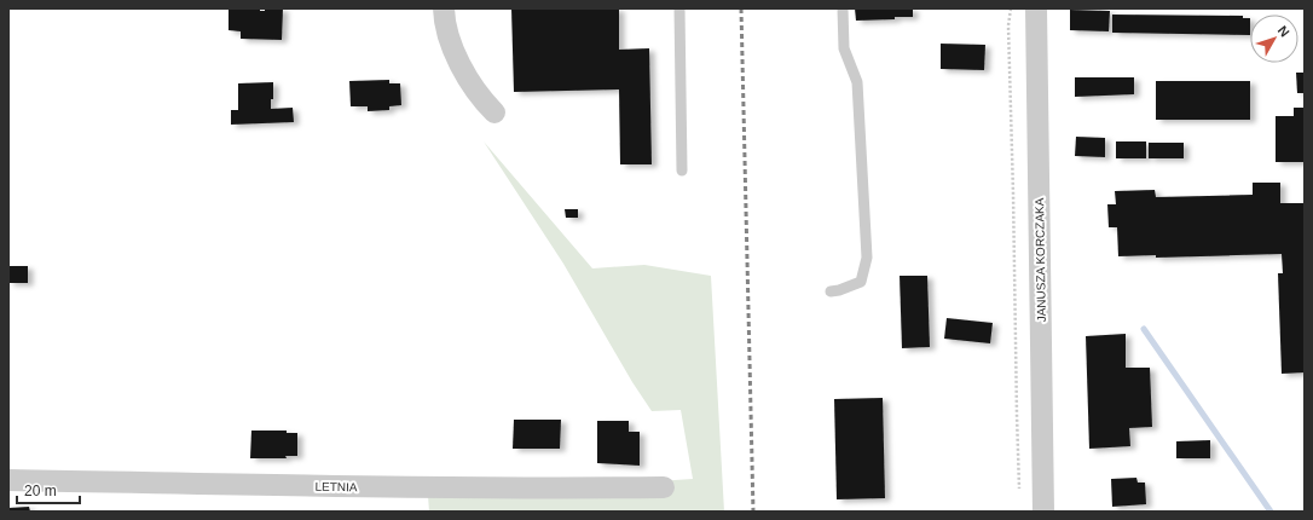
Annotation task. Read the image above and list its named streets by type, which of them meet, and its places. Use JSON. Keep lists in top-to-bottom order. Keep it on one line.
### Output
{"streets":{"street":["JANUSZA KORCZAKA","LETNIA"]},"scale_bar":"20 m","north":"top right"}
